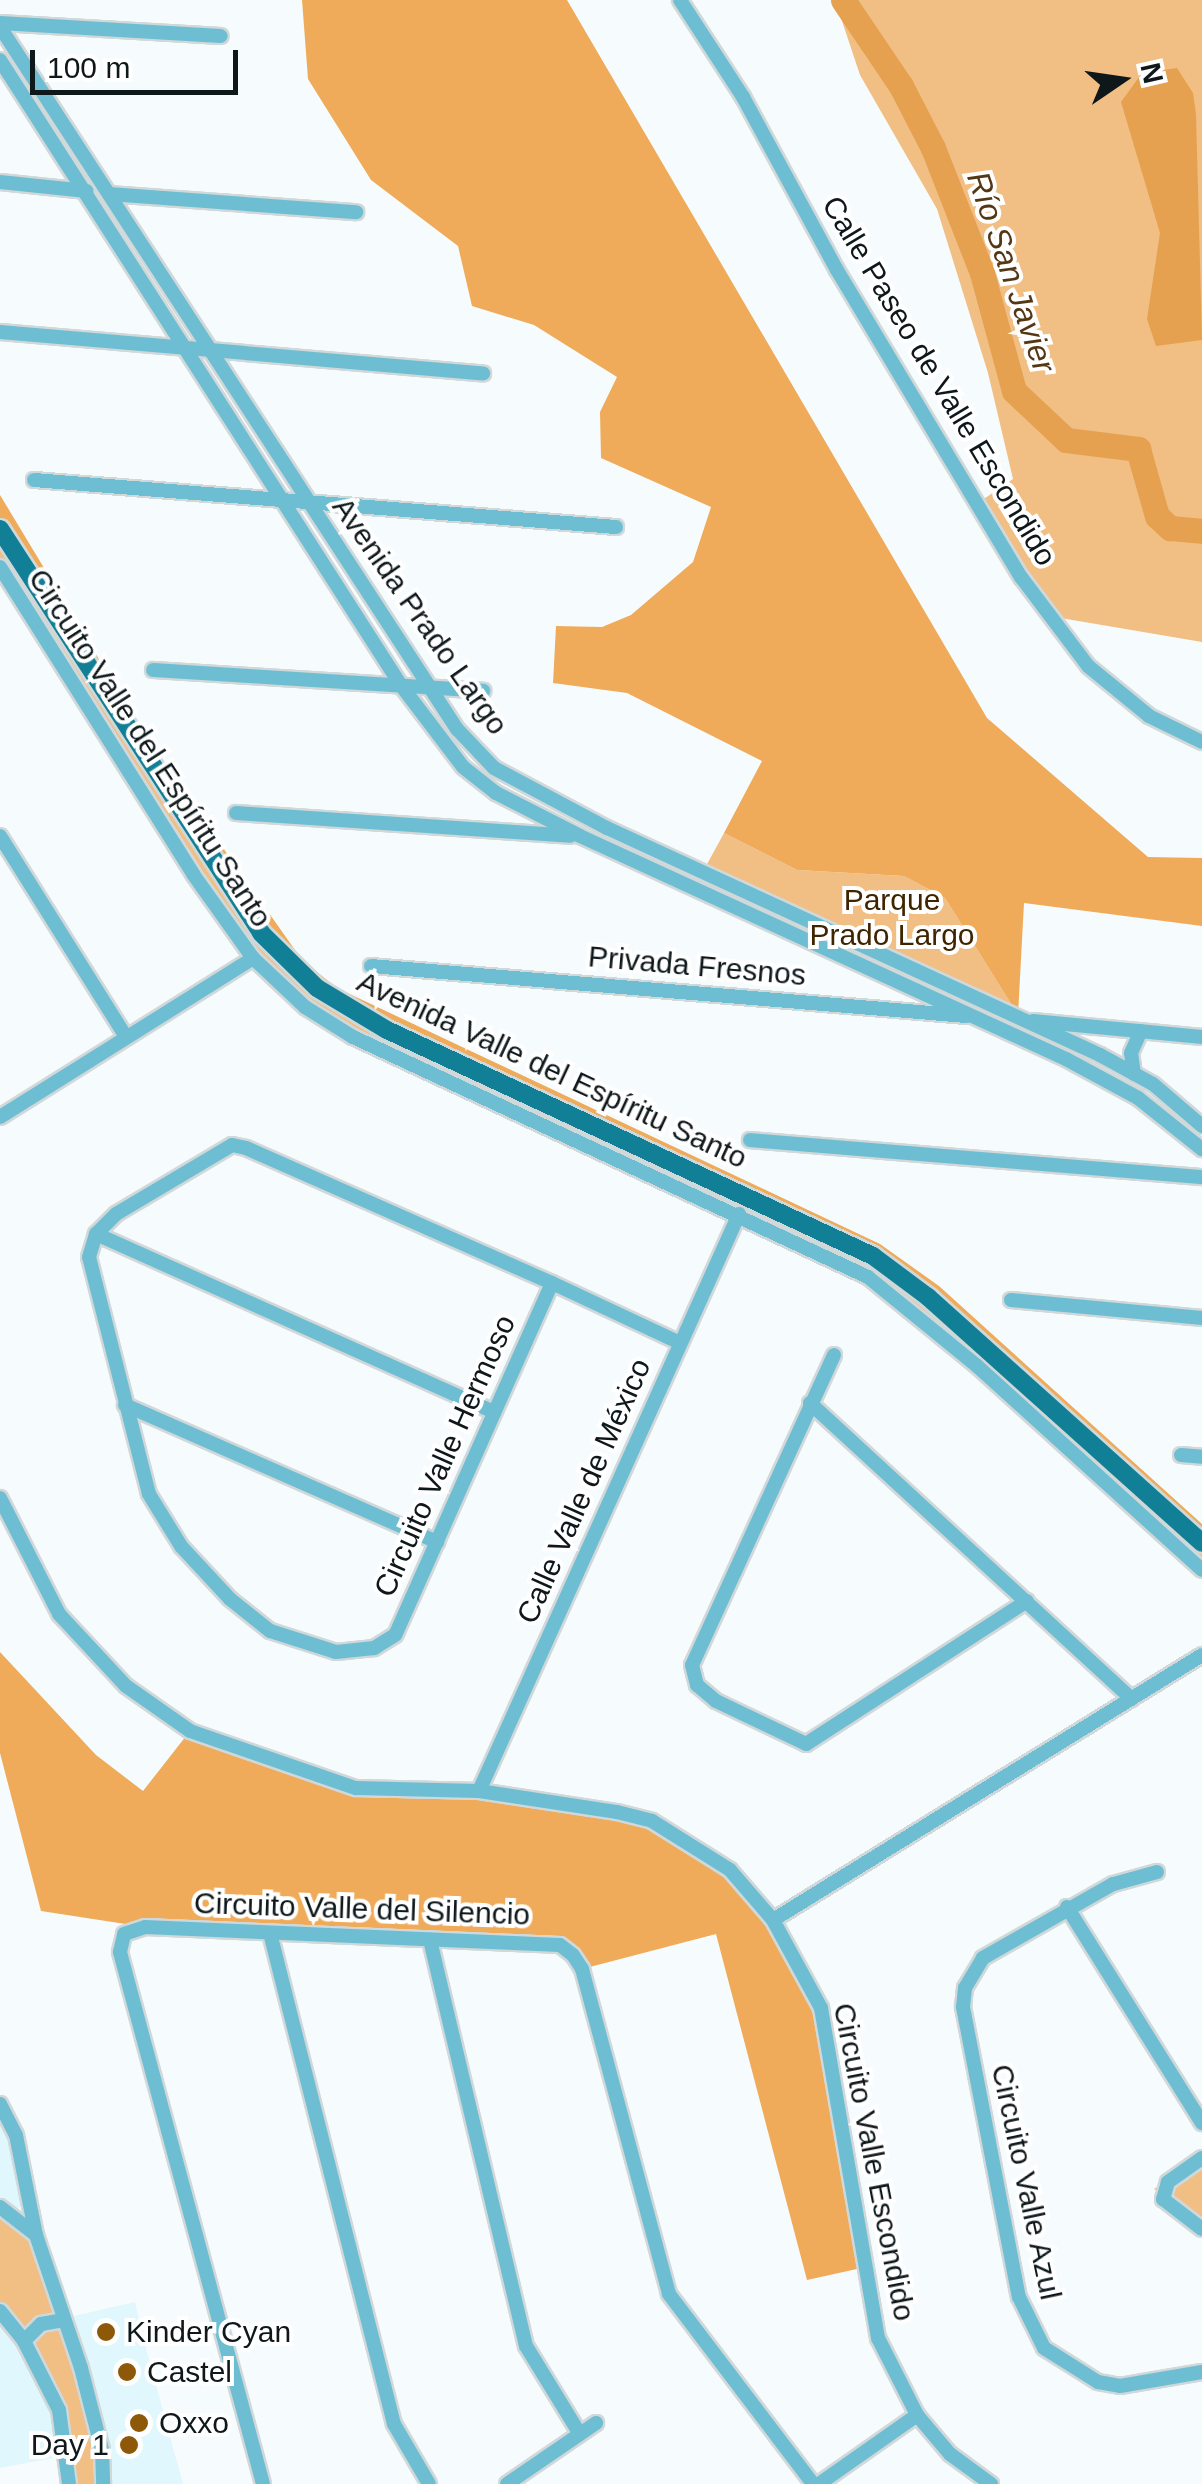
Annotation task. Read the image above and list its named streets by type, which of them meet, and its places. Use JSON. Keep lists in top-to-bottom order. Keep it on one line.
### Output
{"streets":{"main road":["Avenida Valle del Espíritu Santo"],"street":["Calle Paseo de Valle Escondido","Avenida Prado Largo","Circuito Valle del Espíritu Santo","Privada Fresnos","Circuito Valle Hermoso","Calle Valle de México","Circuito Valle del Silencio","Circuito Valle Escondido","Circuito Valle Azul"]},"crossings":[["Avenida Prado Largo","Privada Fresnos"],["Circuito Valle del Espíritu Santo","Calle Valle de México"],["Calle Valle de México","Circuito Valle Escondido"]],"water":["Río San Javier"],"parks":["Parque Prado Largo"],"places":["Kinder Cyan","Castel","Oxxo","Day 1"],"scale_bar":"100 m","north":"right"}
